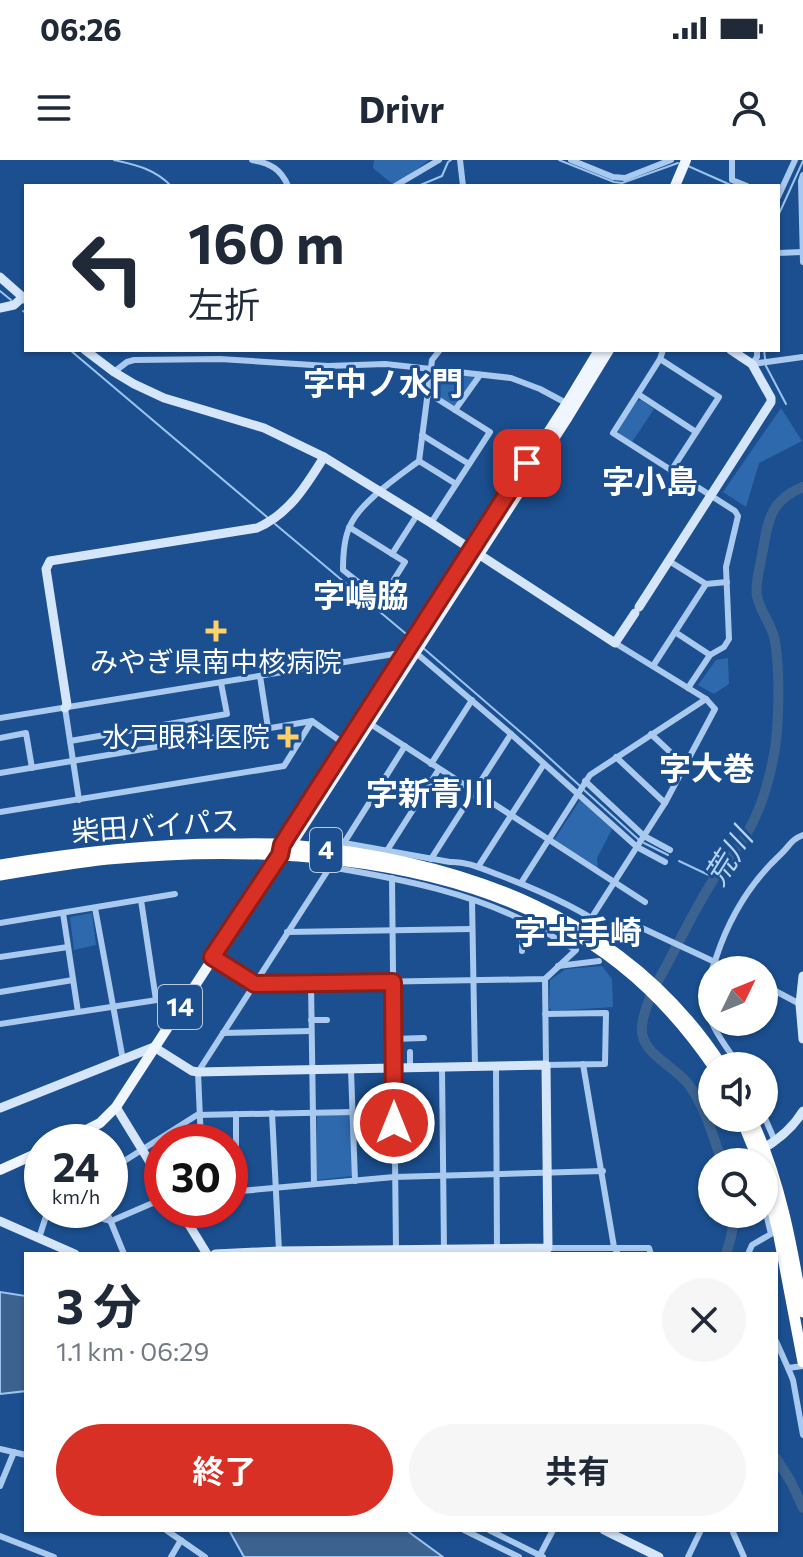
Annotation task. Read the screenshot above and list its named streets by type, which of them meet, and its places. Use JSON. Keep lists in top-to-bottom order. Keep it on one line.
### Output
{"streets":{"highway":["柴田バイパス","4"],"main road":["14"]},"crossings":[["柴田バイパス","14"]],"districts":["字中ノ水門","字小島","字嶋脇","字大巻","字新青川","字土手崎"],"water":["荒川"],"places":{"health":["みやぎ県南中核病院","水戸眼科医院"]},"north":"top right","page":{"status":"06:26","header":"Drivr","turn":["160 m","左折"],"speed":"24 km/h","limit":"30","heading":["3 分","1.1 km · 06:29"],"buttons":["終了","共有"]}}
